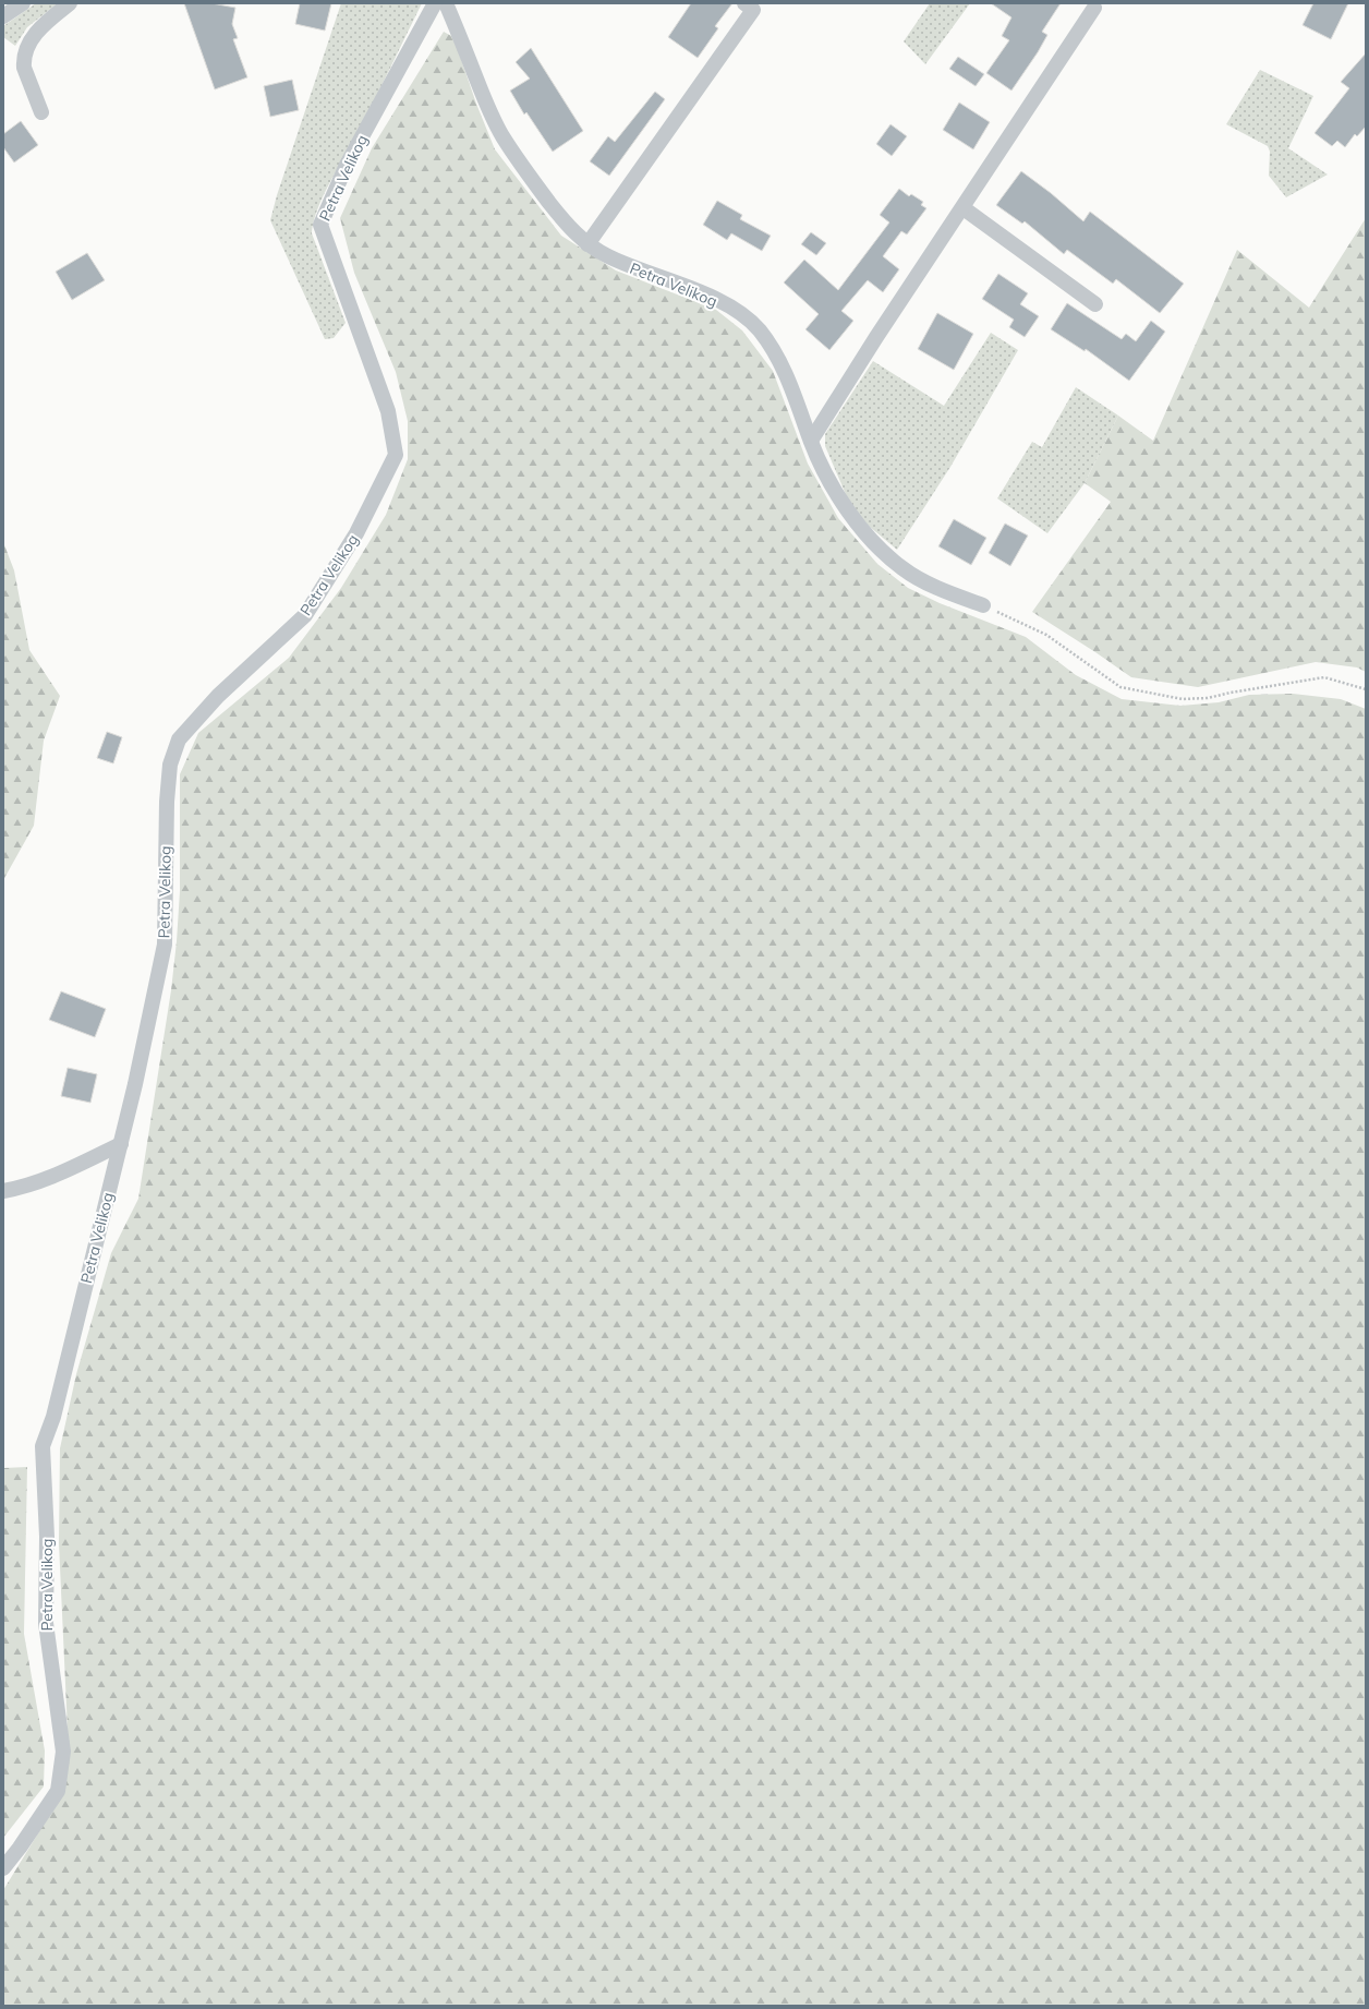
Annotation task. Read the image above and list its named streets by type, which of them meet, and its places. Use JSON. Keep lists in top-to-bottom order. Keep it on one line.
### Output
{"streets":{"street":["Petra Velikog"]}}
